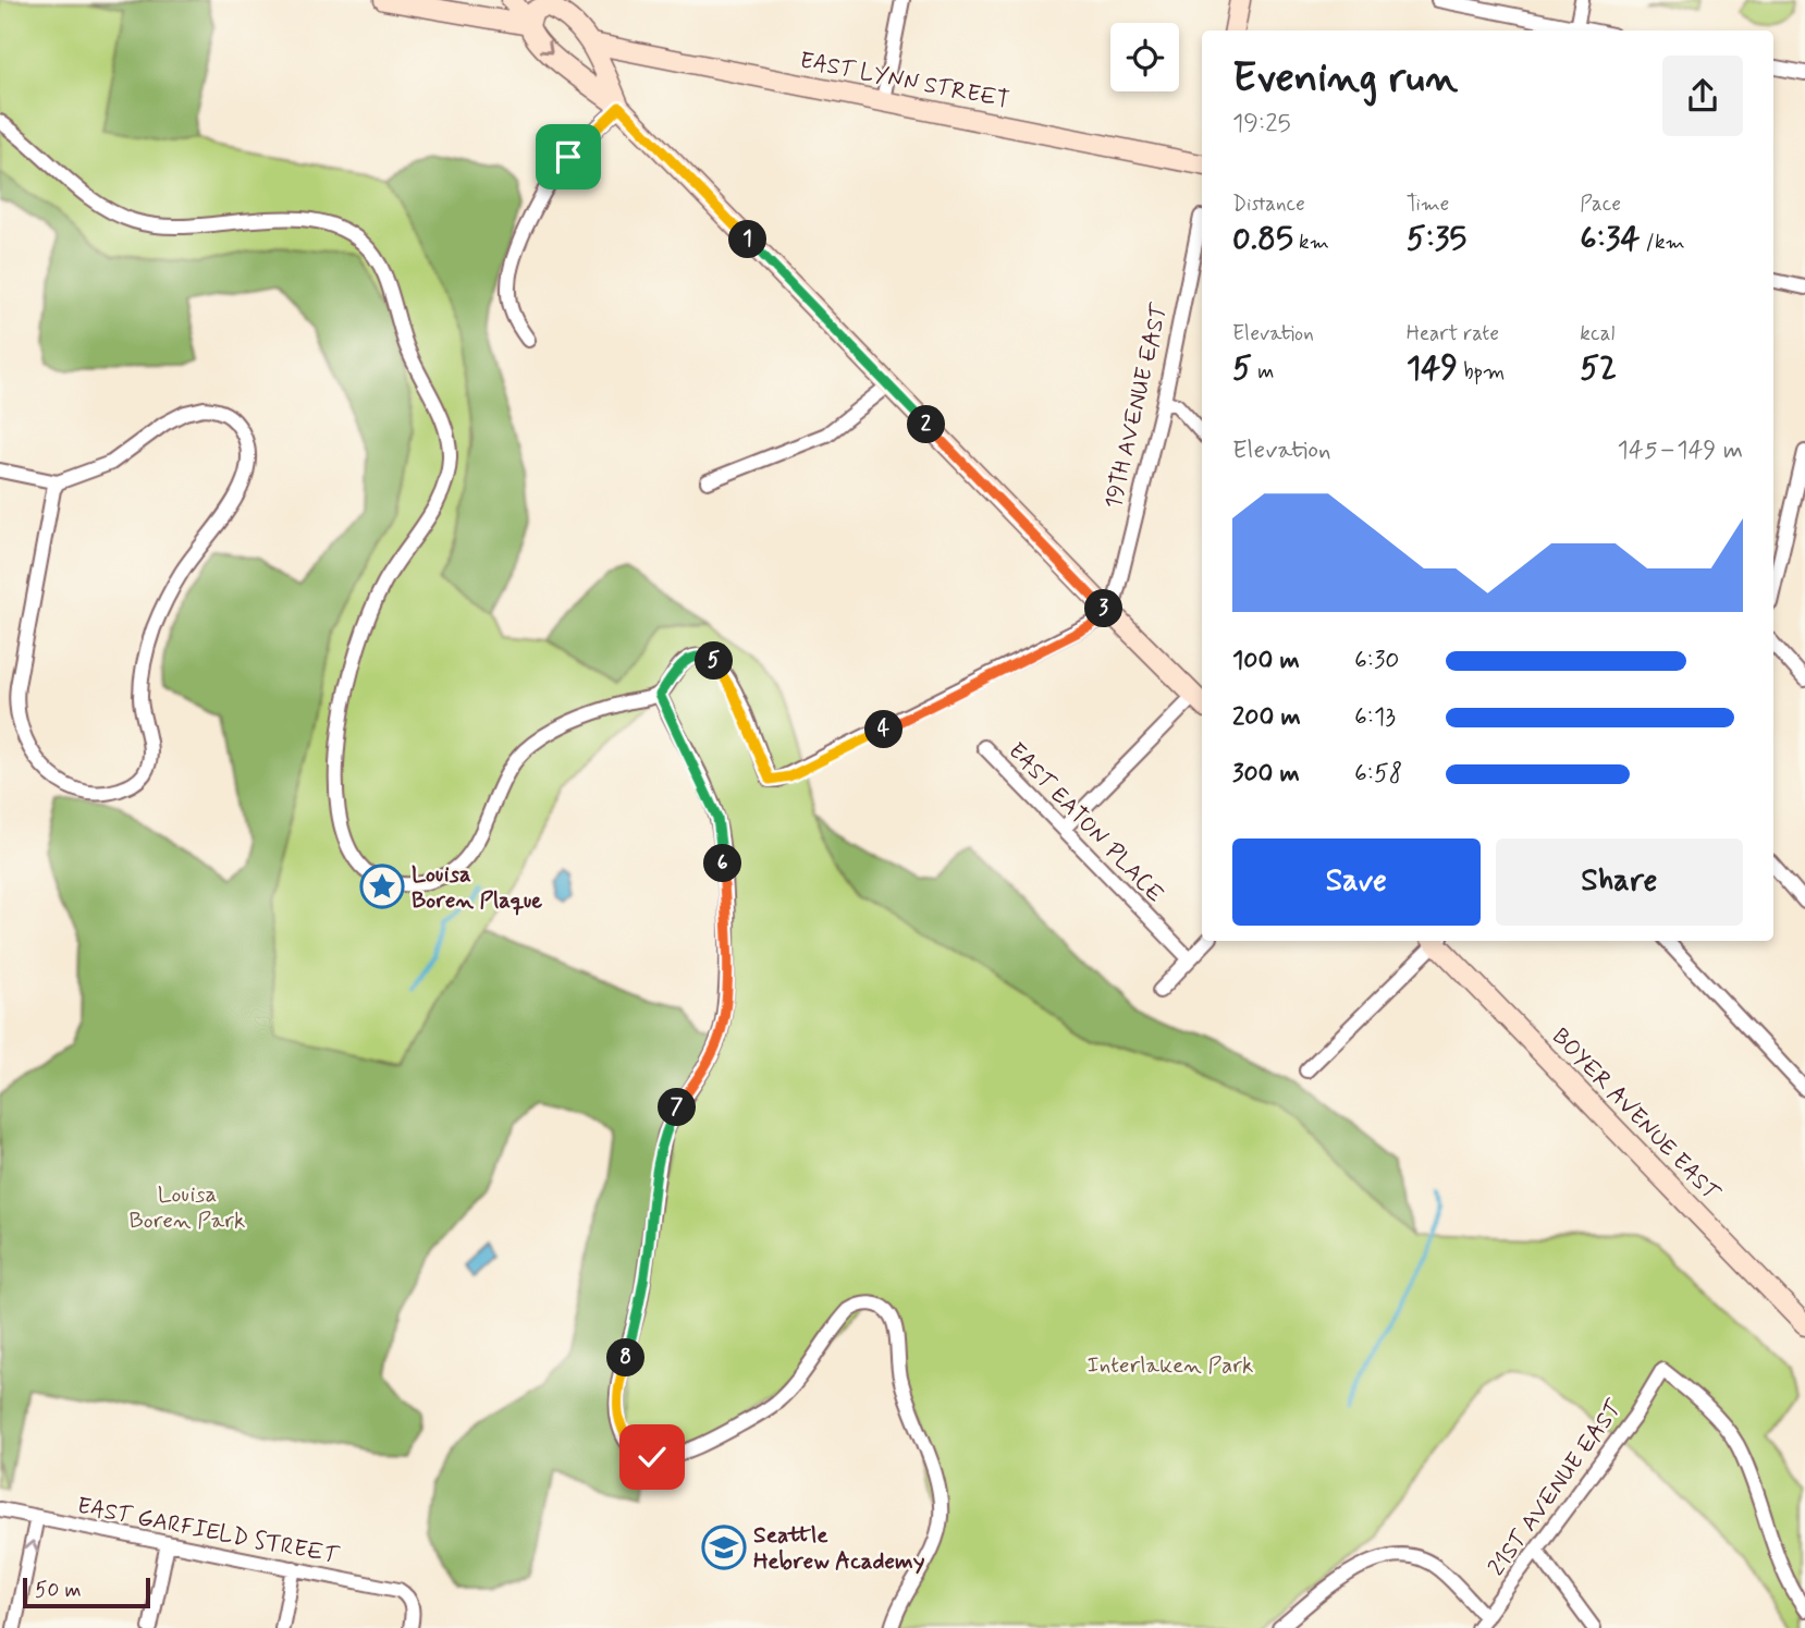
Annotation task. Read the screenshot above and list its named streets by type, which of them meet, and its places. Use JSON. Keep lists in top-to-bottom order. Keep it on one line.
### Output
{"streets":{"street":["EAST LYNN STREET","19TH AVENUE EAST","EAST EATON PLACE","BOYER AVENUE EAST","21ST AVENUE EAST","EAST GARFIELD STREET"]},"parks":["Louisa Boren Park","Interlaken Park"],"places":{"place":["Louisa Boren Plaque"],"school or university":["Seattle Hebrew Academy"]},"scale_bar":"50 m","page":{"heading":["Evening run","19:25"],"stats":[["Distance","0.85 km"],["Time","5:35"],["Pace","6:34 /km"],["Elevation","5 m"],["Heart rate","149 bpm"],["kcal","52"]],"pins":["1","2","3","5","4","6","7","8"],"chart":["Elevation","145–149 m"],"list":[{"name":"100 m","note":"6:30"},{"name":"200 m","note":"6:13"},{"name":"300 m","note":"6:58"}],"buttons":["Save","Share"],"scale":"50 m"}}
